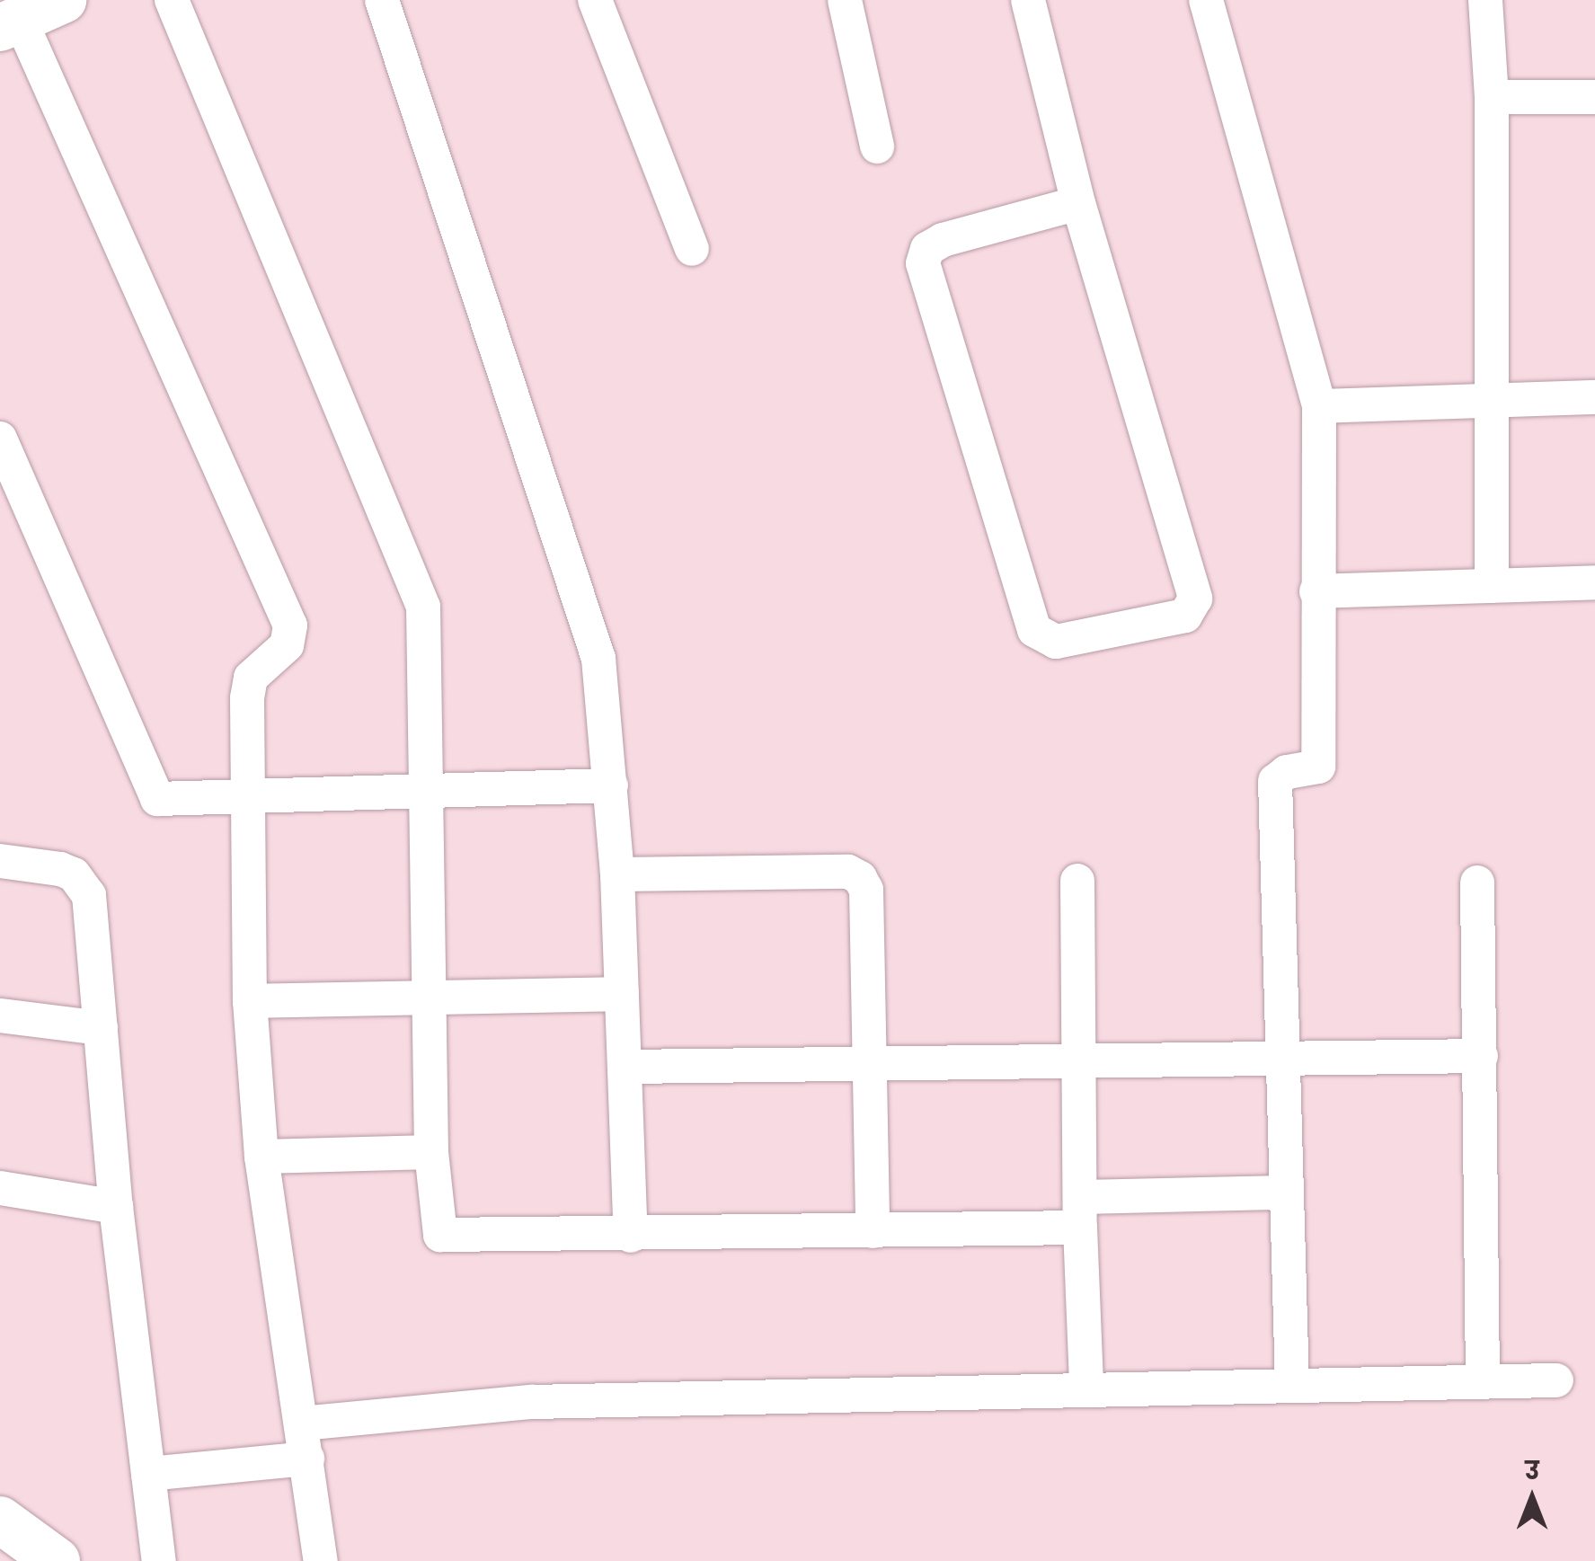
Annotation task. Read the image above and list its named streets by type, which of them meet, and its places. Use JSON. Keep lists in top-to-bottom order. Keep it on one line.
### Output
{"north":"top"}
